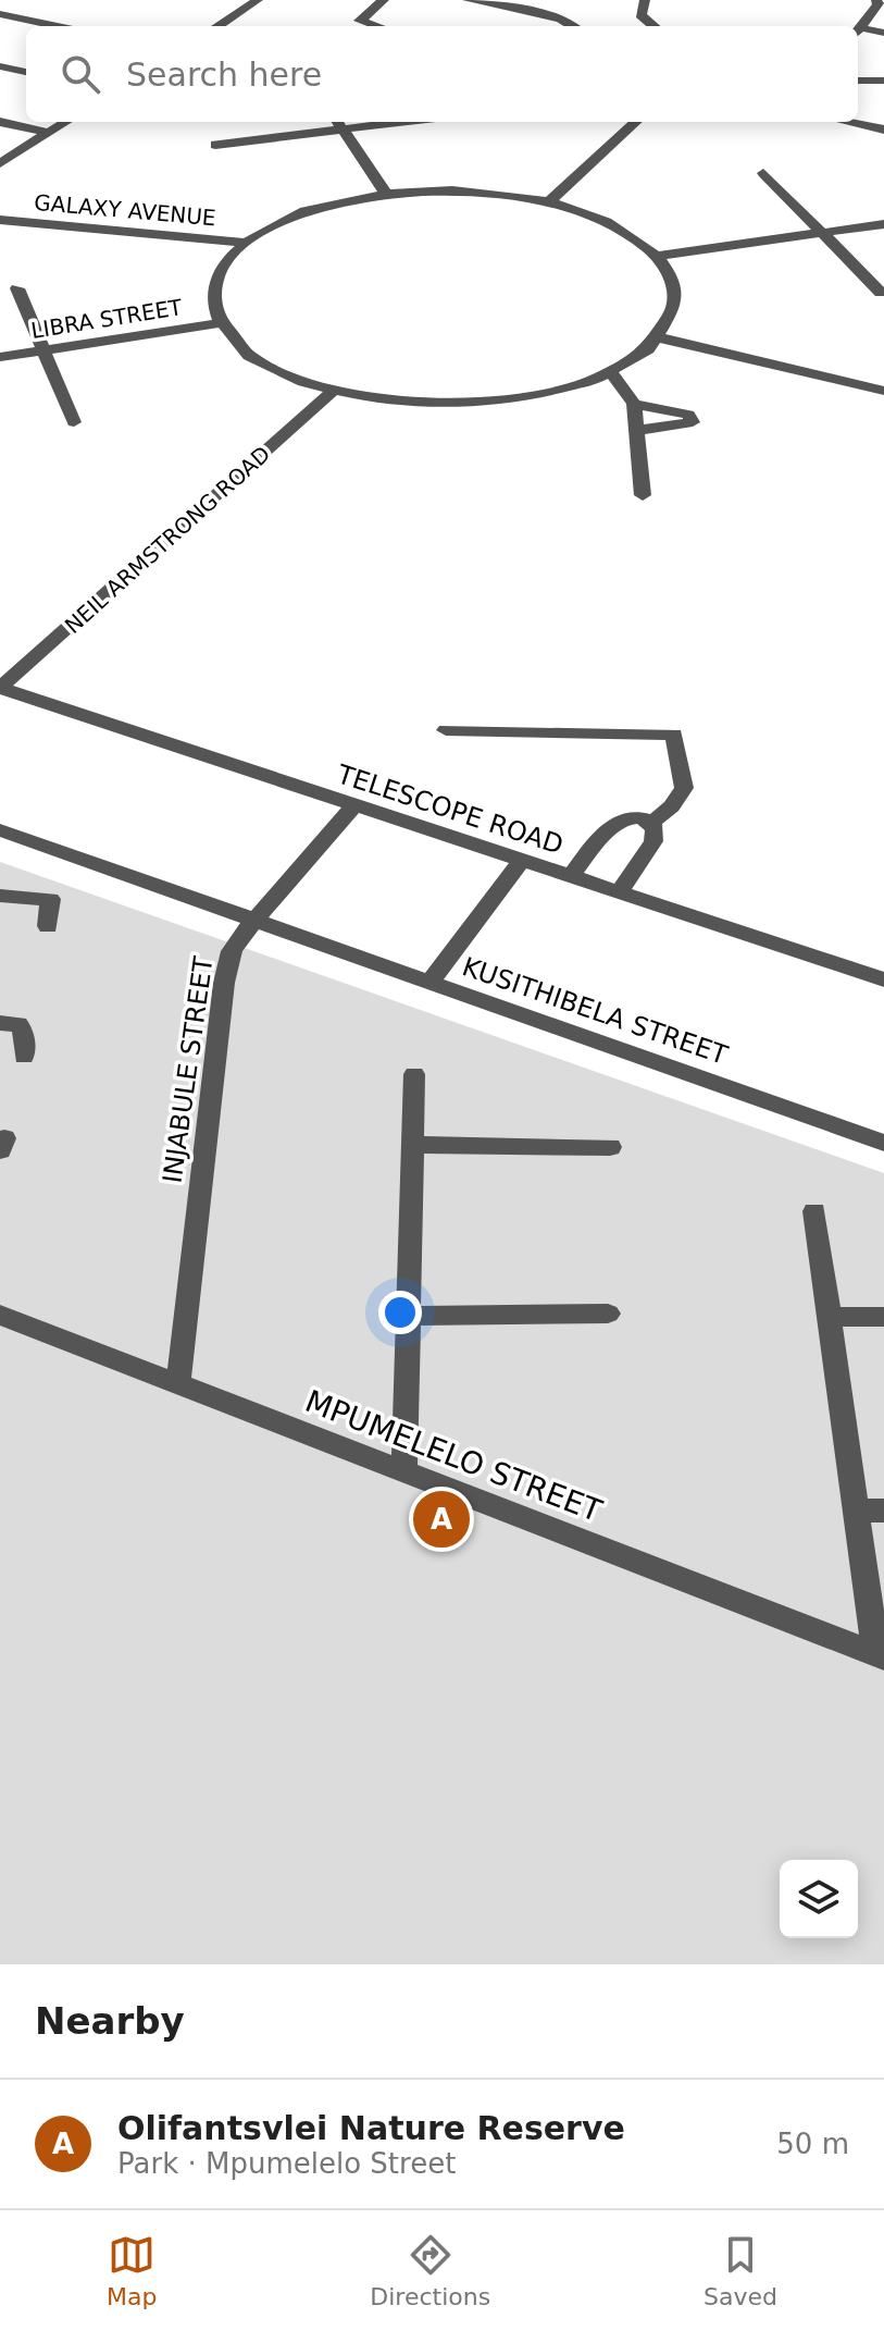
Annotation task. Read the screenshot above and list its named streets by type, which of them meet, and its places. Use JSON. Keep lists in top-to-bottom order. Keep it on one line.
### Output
{"streets":{"street":["GALAXY AVENUE","LIBRA STREET","NEIL ARMSTRONG ROAD","TELESCOPE ROAD","KUSITHIBELA STREET","INJABULE STREET","MPUMELELO STREET"]},"crossings":[["NEIL ARMSTRONG ROAD","TELESCOPE ROAD"],["TELESCOPE ROAD","KUSITHIBELA STREET"],["TELESCOPE ROAD","INJABULE STREET"],["INJABULE STREET","MPUMELELO STREET"]],"page":{"search":"Search here","pins":"A","heading":"Nearby","list":[{"mark":"A","name":"Olifantsvlei Nature Reserve","note":"Park · Mpumelelo Street","value":"50 m"}],"nav":["Map","Directions","Saved"]}}
